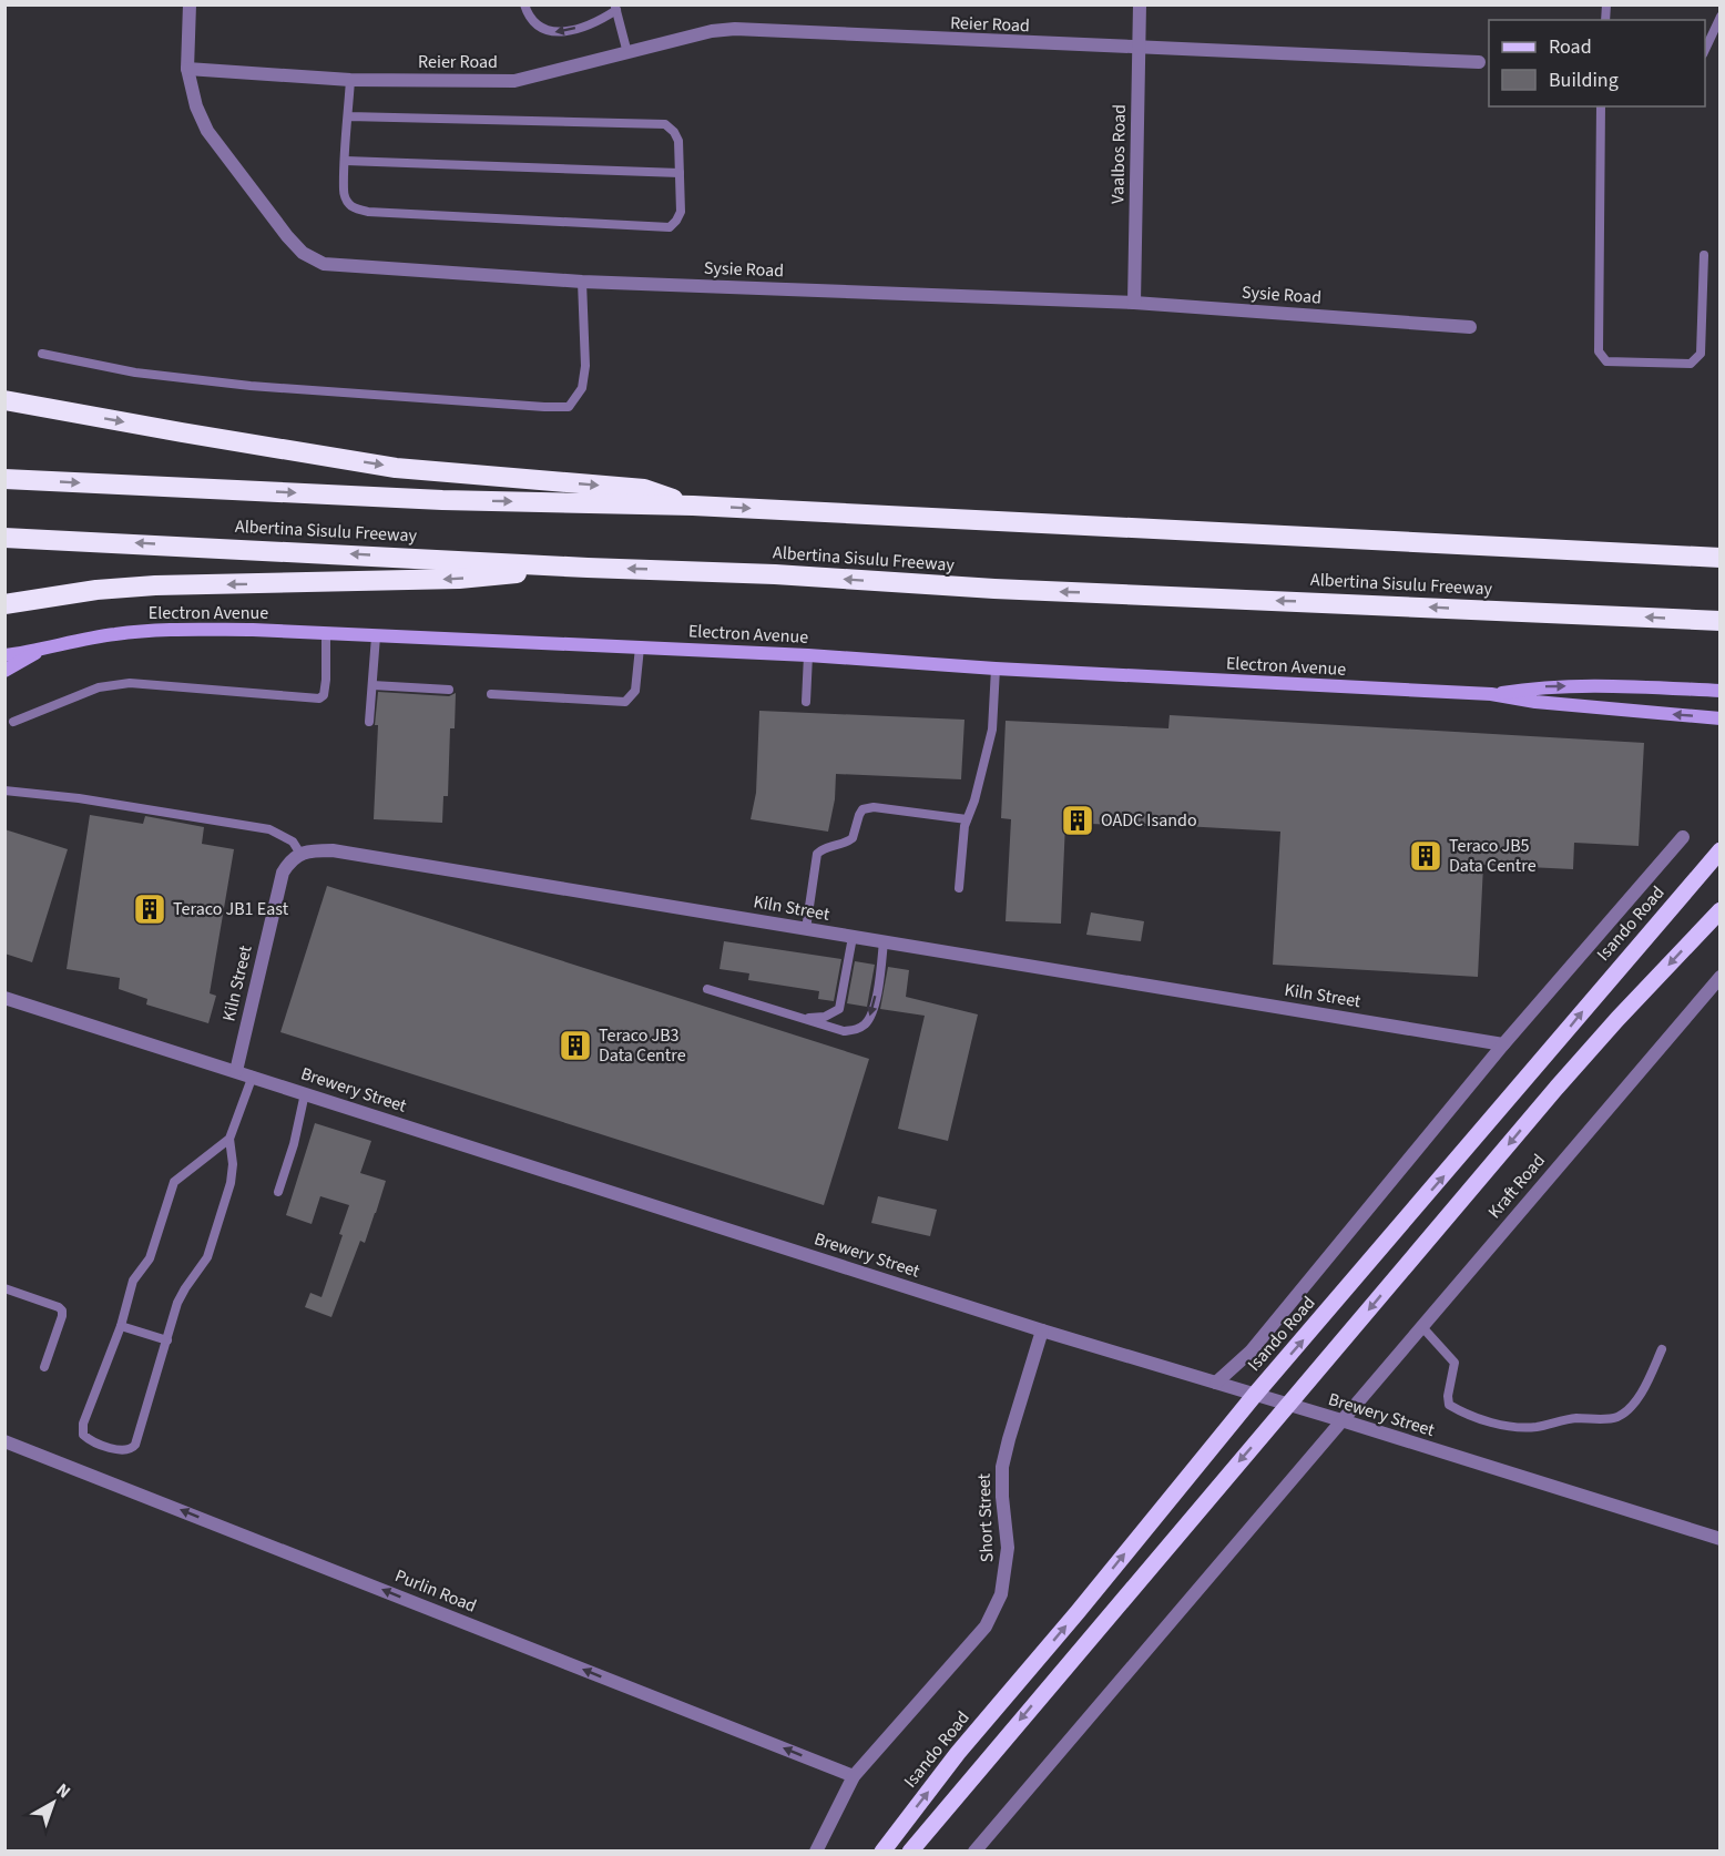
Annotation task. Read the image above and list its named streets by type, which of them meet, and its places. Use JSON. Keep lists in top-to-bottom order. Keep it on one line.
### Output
{"streets":{"highway":["Albertina Sisulu Freeway"],"main road":["Electron Avenue","Isando Road"],"street":["Reier Road","Vaalbos Road","Sysie Road","Kiln Street","Brewery Street","Kraft Road","Short Street","Purlin Road"]},"crossings":[["Reier Road","Vaalbos Road"],["Reier Road","Sysie Road"],["Vaalbos Road","Sysie Road"],["Kiln Street","Brewery Street"],["Isando Road","Brewery Street"],["Brewery Street","Kraft Road"],["Brewery Street","Short Street"],["Short Street","Purlin Road"]],"one_way":["Purlin Road"],"places":{"building":["OADC Isando","Teraco JB5 Data Centre","Teraco JB1 East","Teraco JB3 Data Centre"]},"legend":["Road","Building"],"north":"top right"}
